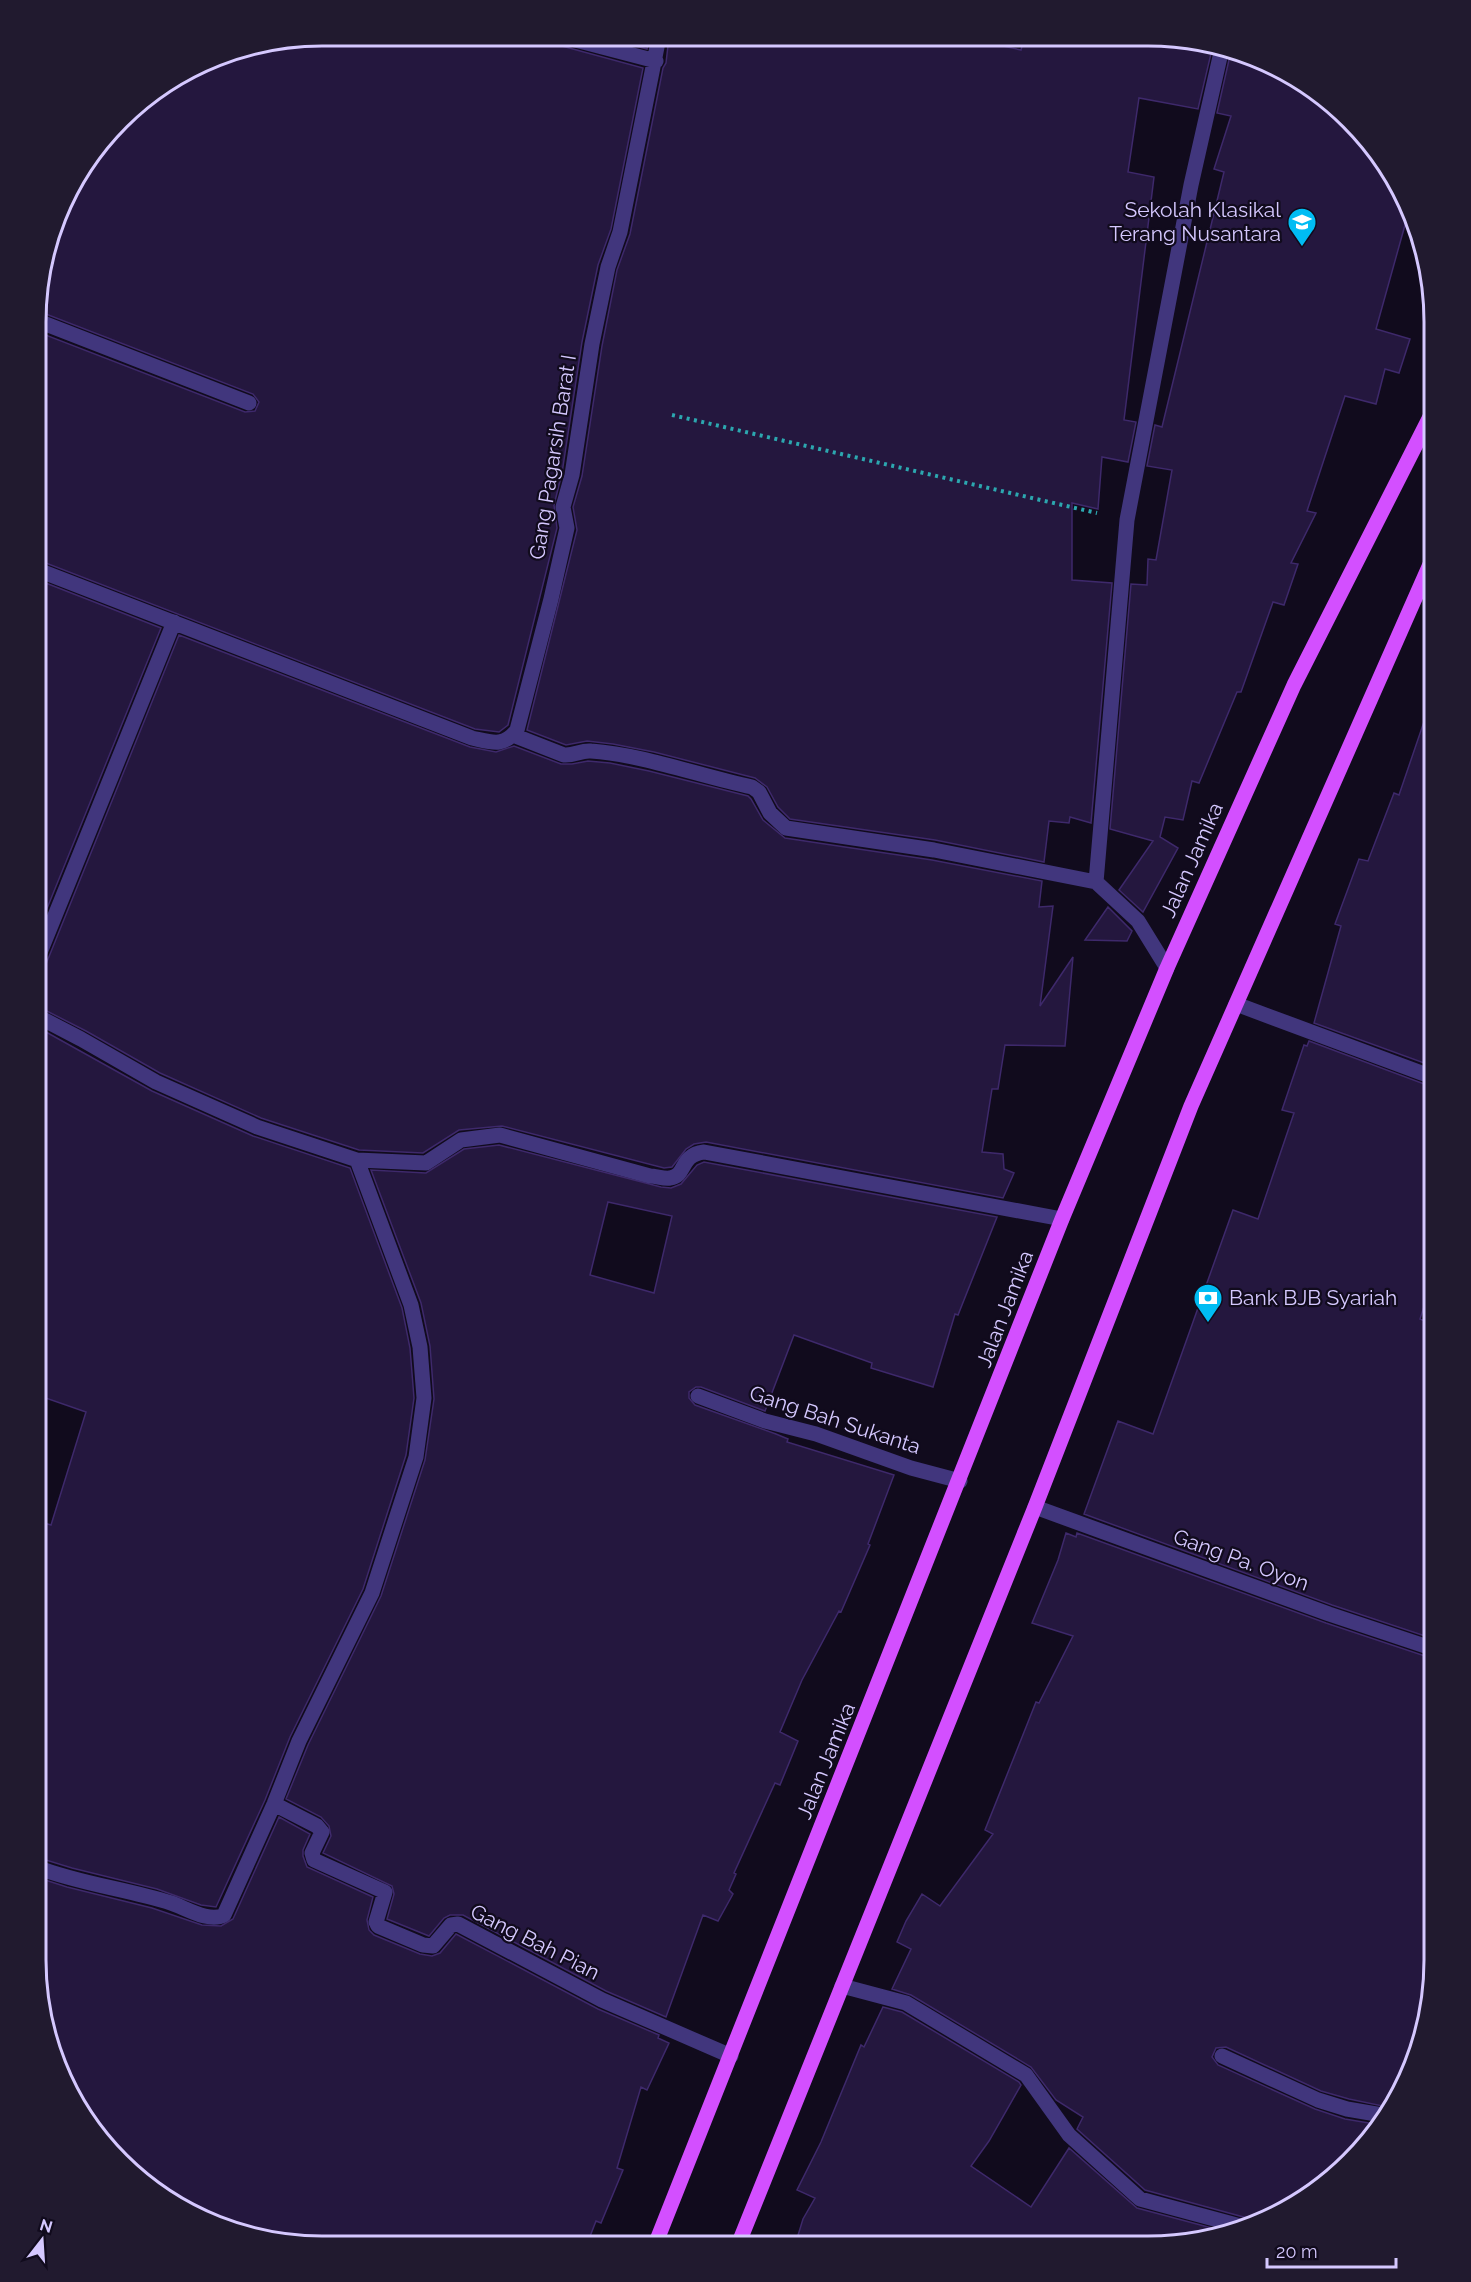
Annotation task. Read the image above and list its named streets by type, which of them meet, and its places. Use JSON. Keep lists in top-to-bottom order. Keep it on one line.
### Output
{"streets":{"main road":["Jalan Jamika"],"street":["Gang Pagarsih Barat I","Gang Bah Sukanta","Gang Pa. Oyon","Gang Bah Pian"]},"crossings":[["Jalan Jamika","Gang Bah Sukanta"],["Jalan Jamika","Gang Bah Pian"]],"places":{"school or university":["Sekolah Klasikal Terang Nusantara"],"bank":["Bank BJB Syariah"]},"scale_bar":"20 m","north":"top"}
